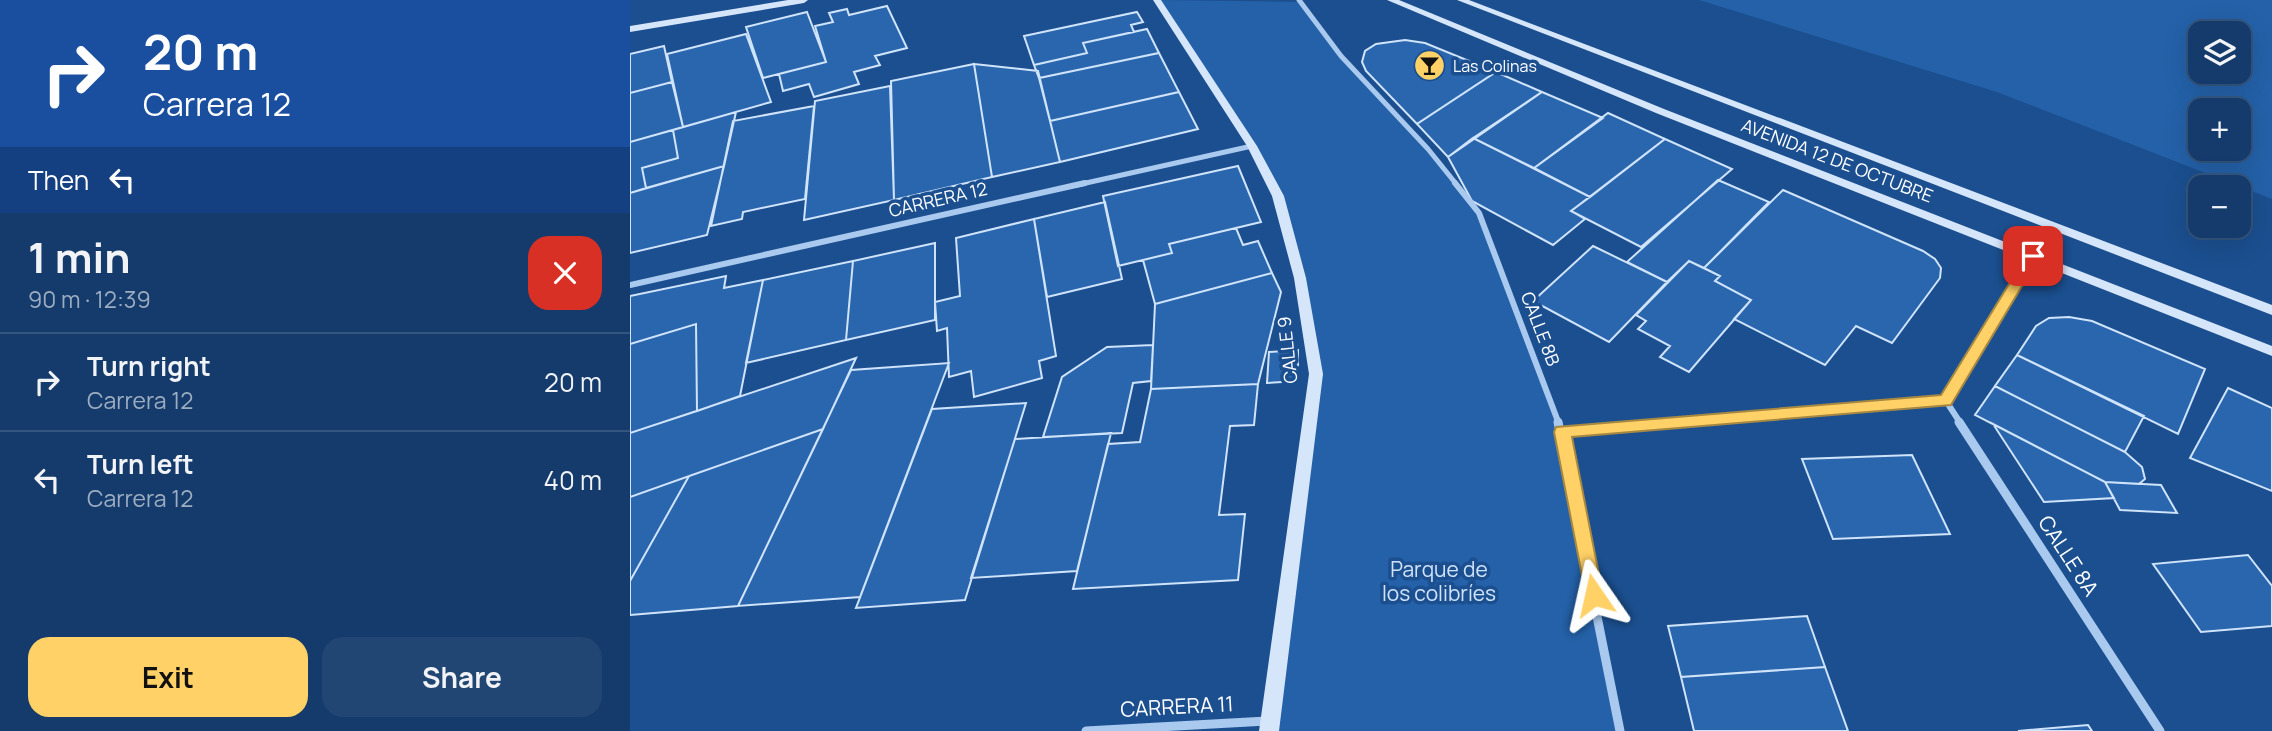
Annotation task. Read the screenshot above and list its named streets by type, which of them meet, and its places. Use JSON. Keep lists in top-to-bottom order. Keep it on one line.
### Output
{"streets":{"main road":["AVENIDA 12 DE OCTUBRE","CALLE 9"],"street":["CARRERA 12","CALLE 8B","CALLE 8A","CARRERA 11"]},"crossings":[["CARRERA 12","CALLE 9"],["CALLE 9","CARRERA 11"]],"parks":["Parque de los colibríes"],"places":{"bar":["Las Colinas"]},"page":{"turn":["20 m","Carrera 12"],"map_buttons":["+","−"],"then":"Then","heading":["1 min","90 m · 12:39"],"list":[{"name":"Turn right","note":"Carrera 12","value":"20 m"},{"name":"Turn left","note":"Carrera 12","value":"40 m"}],"buttons":["Exit","Share"]}}
